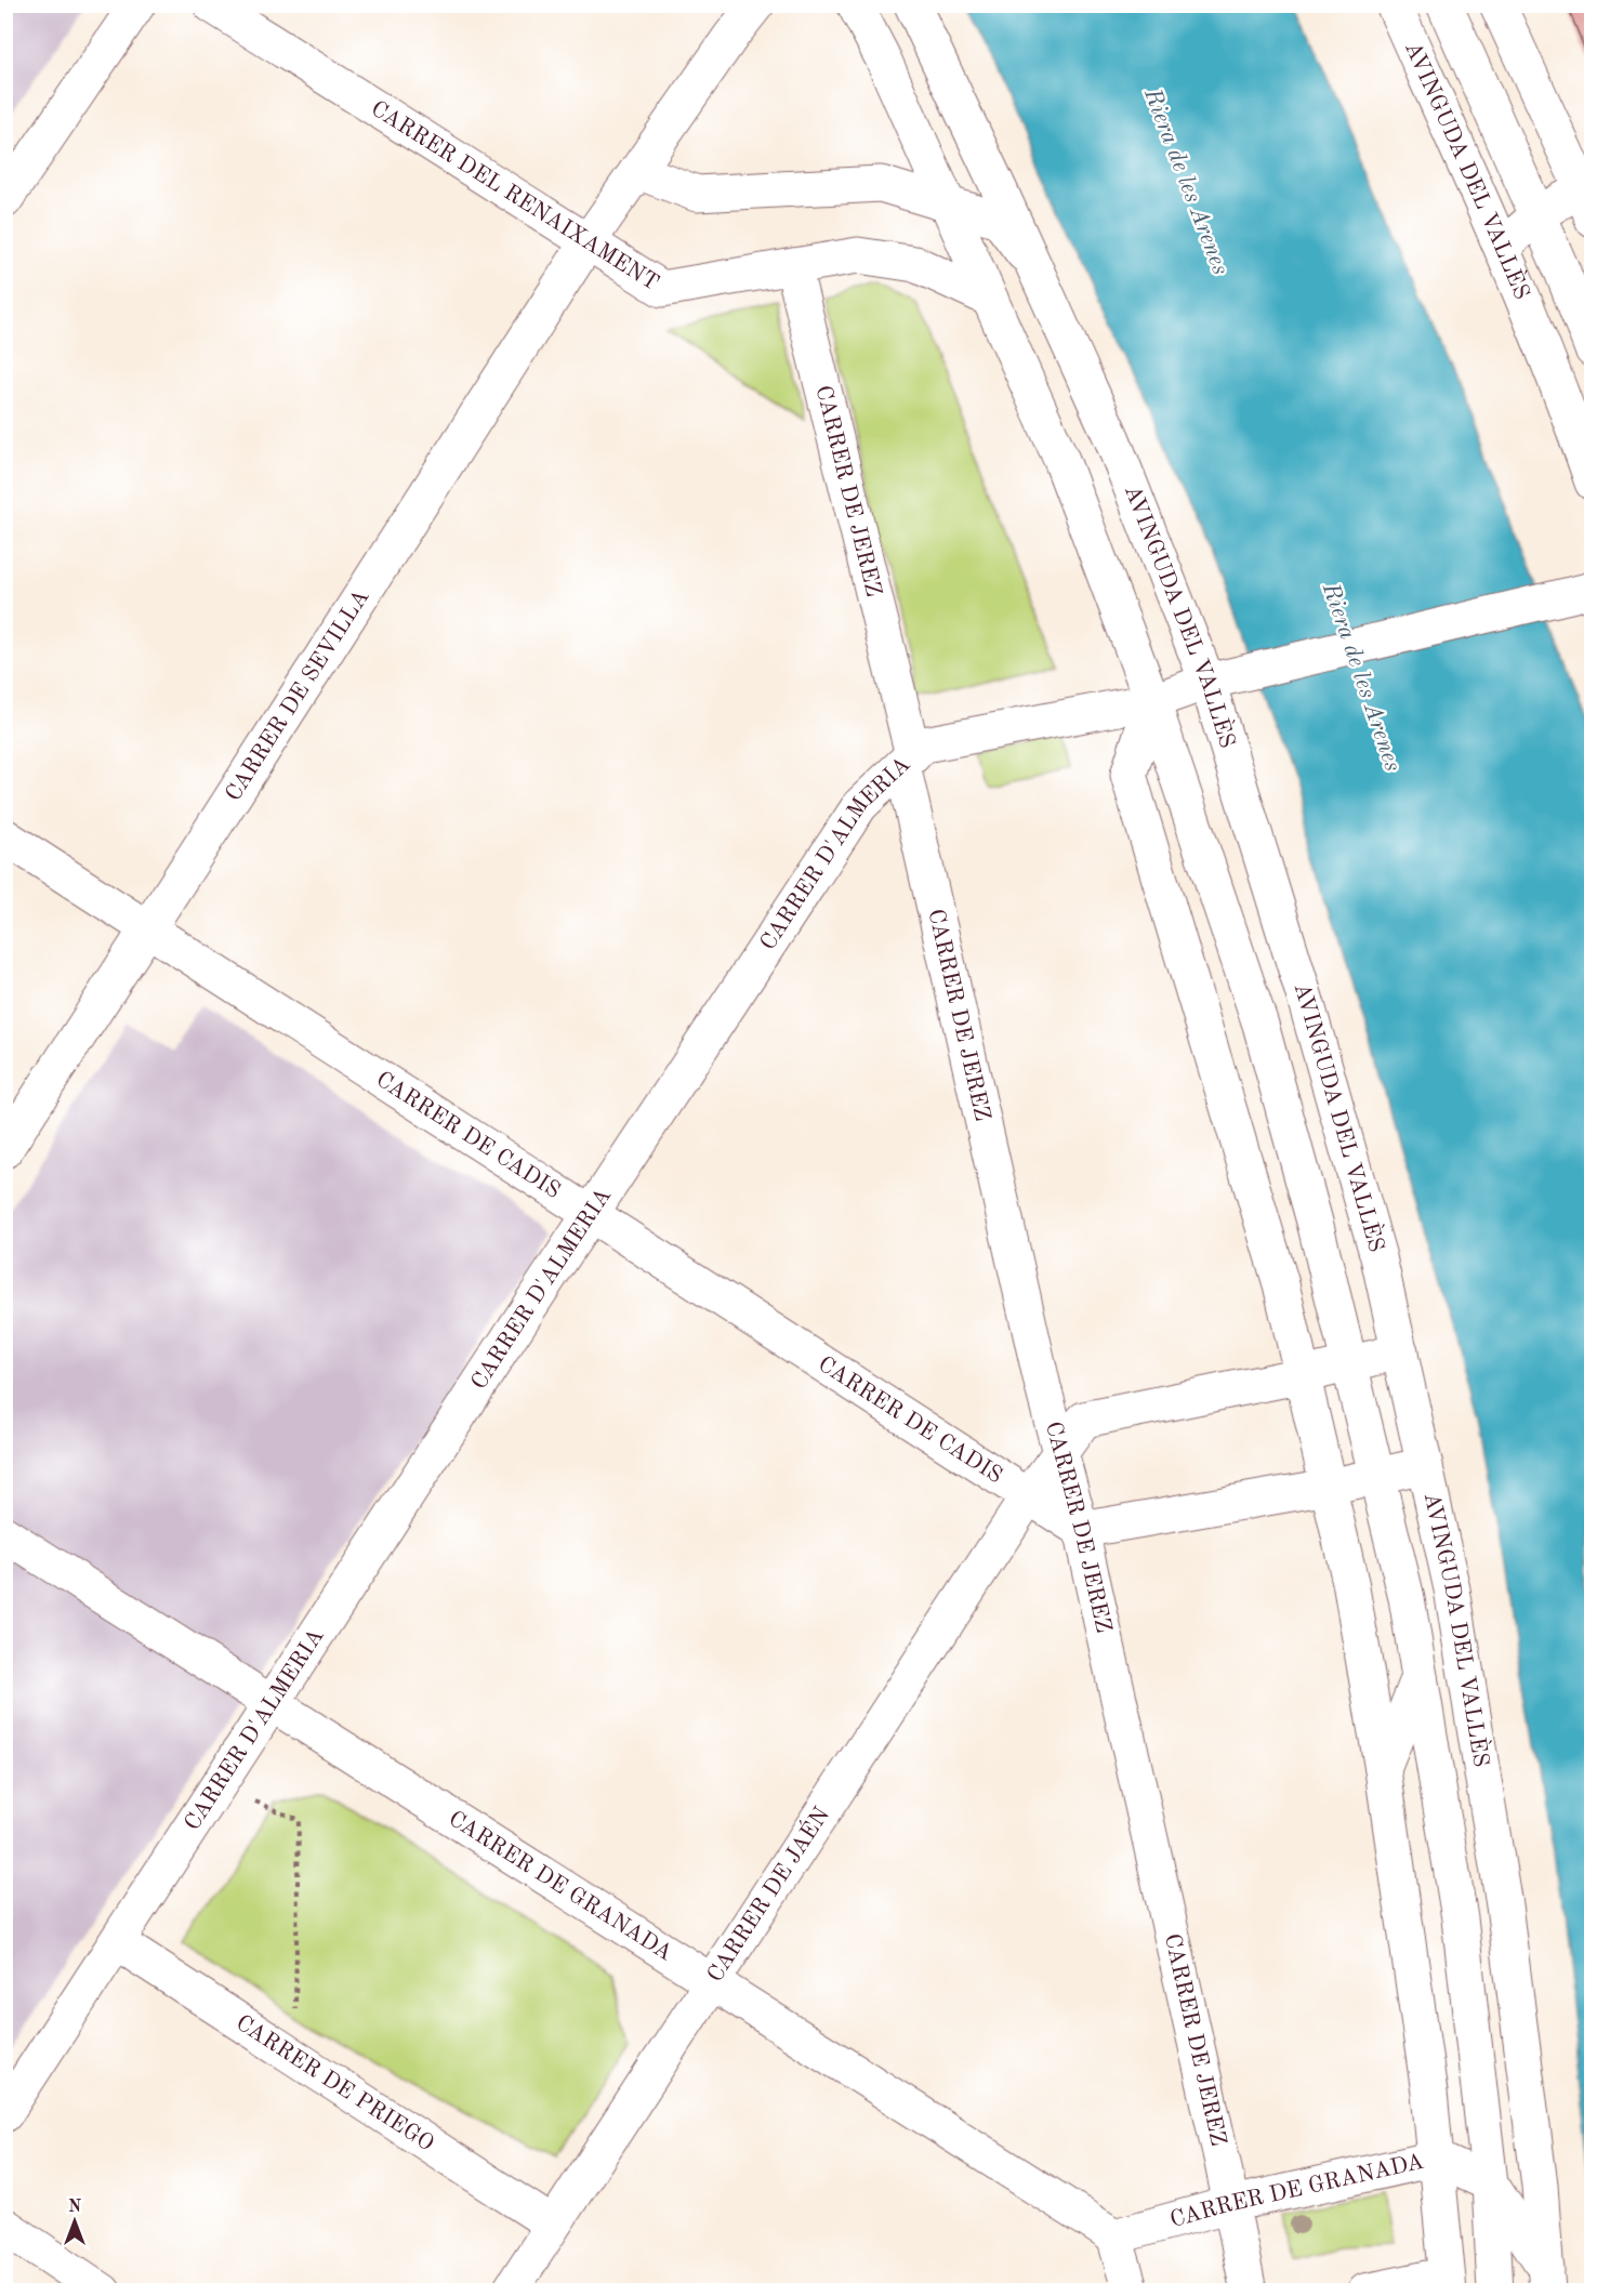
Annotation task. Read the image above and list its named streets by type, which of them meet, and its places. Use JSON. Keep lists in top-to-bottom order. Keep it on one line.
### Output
{"streets":{"street":["AVINGUDA DEL VALLÈS","CARRER DEL RENAIXAMENT","CARRER DE JEREZ","CARRER DE SEVILLA","CARRER D'ALMERIA","CARRER DE CADIS","CARRER DE GRANADA","CARRER DE JAÉN","CARRER DE PRIEGO"]},"crossings":[["AVINGUDA DEL VALLÈS","CARRER DEL RENAIXAMENT"],["AVINGUDA DEL VALLÈS","CARRER D'ALMERIA"],["AVINGUDA DEL VALLÈS","CARRER DE GRANADA"],["CARRER DEL RENAIXAMENT","CARRER DE JEREZ"],["CARRER DEL RENAIXAMENT","CARRER DE SEVILLA"],["CARRER DE JEREZ","CARRER D'ALMERIA"],["CARRER DE JEREZ","CARRER DE CADIS"],["CARRER DE JEREZ","CARRER DE GRANADA"],["CARRER DE SEVILLA","CARRER DE CADIS"],["CARRER D'ALMERIA","CARRER DE CADIS"],["CARRER D'ALMERIA","CARRER DE GRANADA"],["CARRER D'ALMERIA","CARRER DE PRIEGO"],["CARRER DE CADIS","CARRER DE JAÉN"],["CARRER DE GRANADA","CARRER DE JAÉN"],["CARRER DE JAÉN","CARRER DE PRIEGO"]],"water":["Riera de les Arenes"],"north":"top"}
